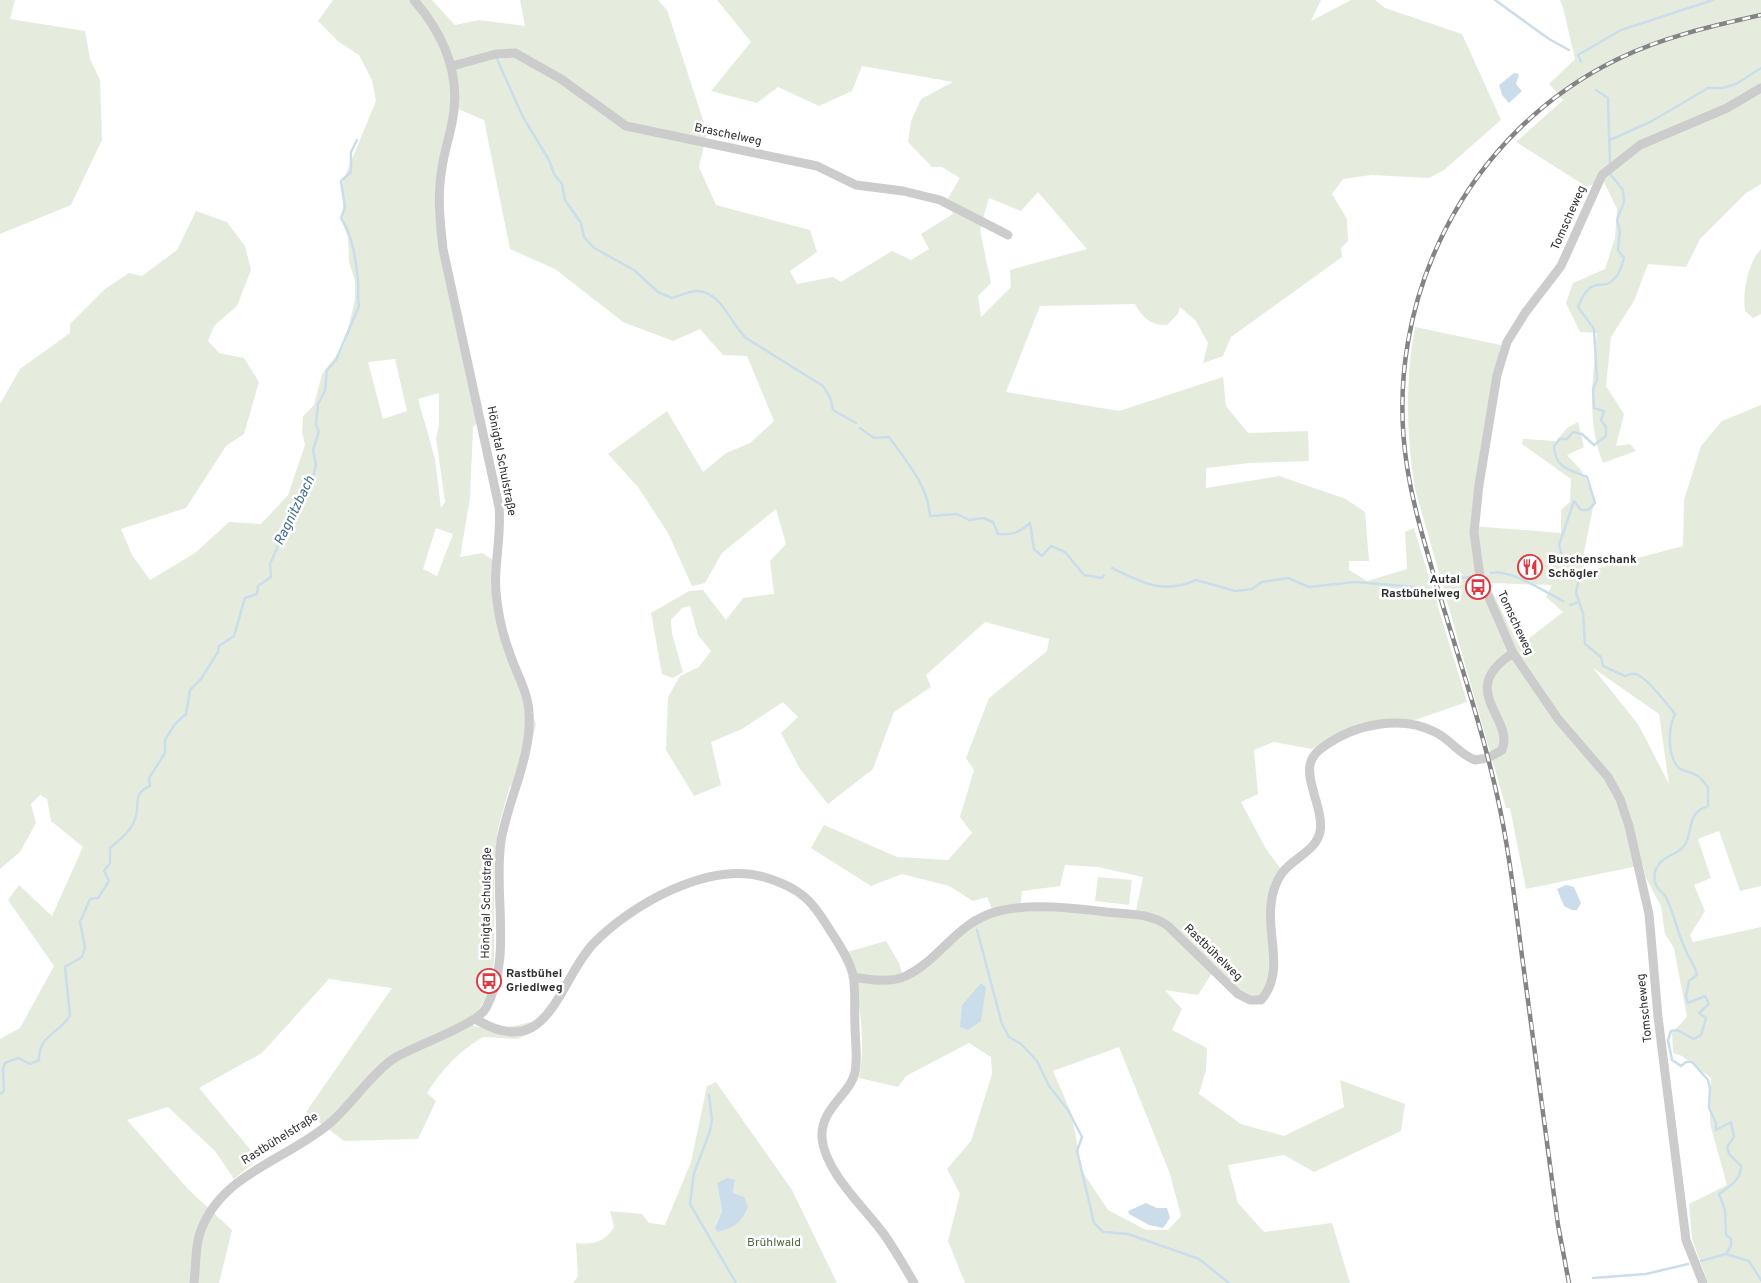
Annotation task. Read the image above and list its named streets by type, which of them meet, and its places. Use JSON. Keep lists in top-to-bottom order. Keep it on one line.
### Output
{"streets":{"street":["Braschelweg","Tomscheweg","Hönigtal Schulstraße","Rastbühelweg","Rastbühelstraße"]},"crossings":[["Braschelweg","Hönigtal Schulstraße"],["Tomscheweg","Rastbühelweg"],["Hönigtal Schulstraße","Rastbühelstraße"]],"water":["Ragnitzbach"],"parks":["Brühlwald"],"places":{"restaurant":["Buschenschank Schögler"],"bus stop":["Autal Rastbühelweg","Rastbühel Griedlweg"]}}
